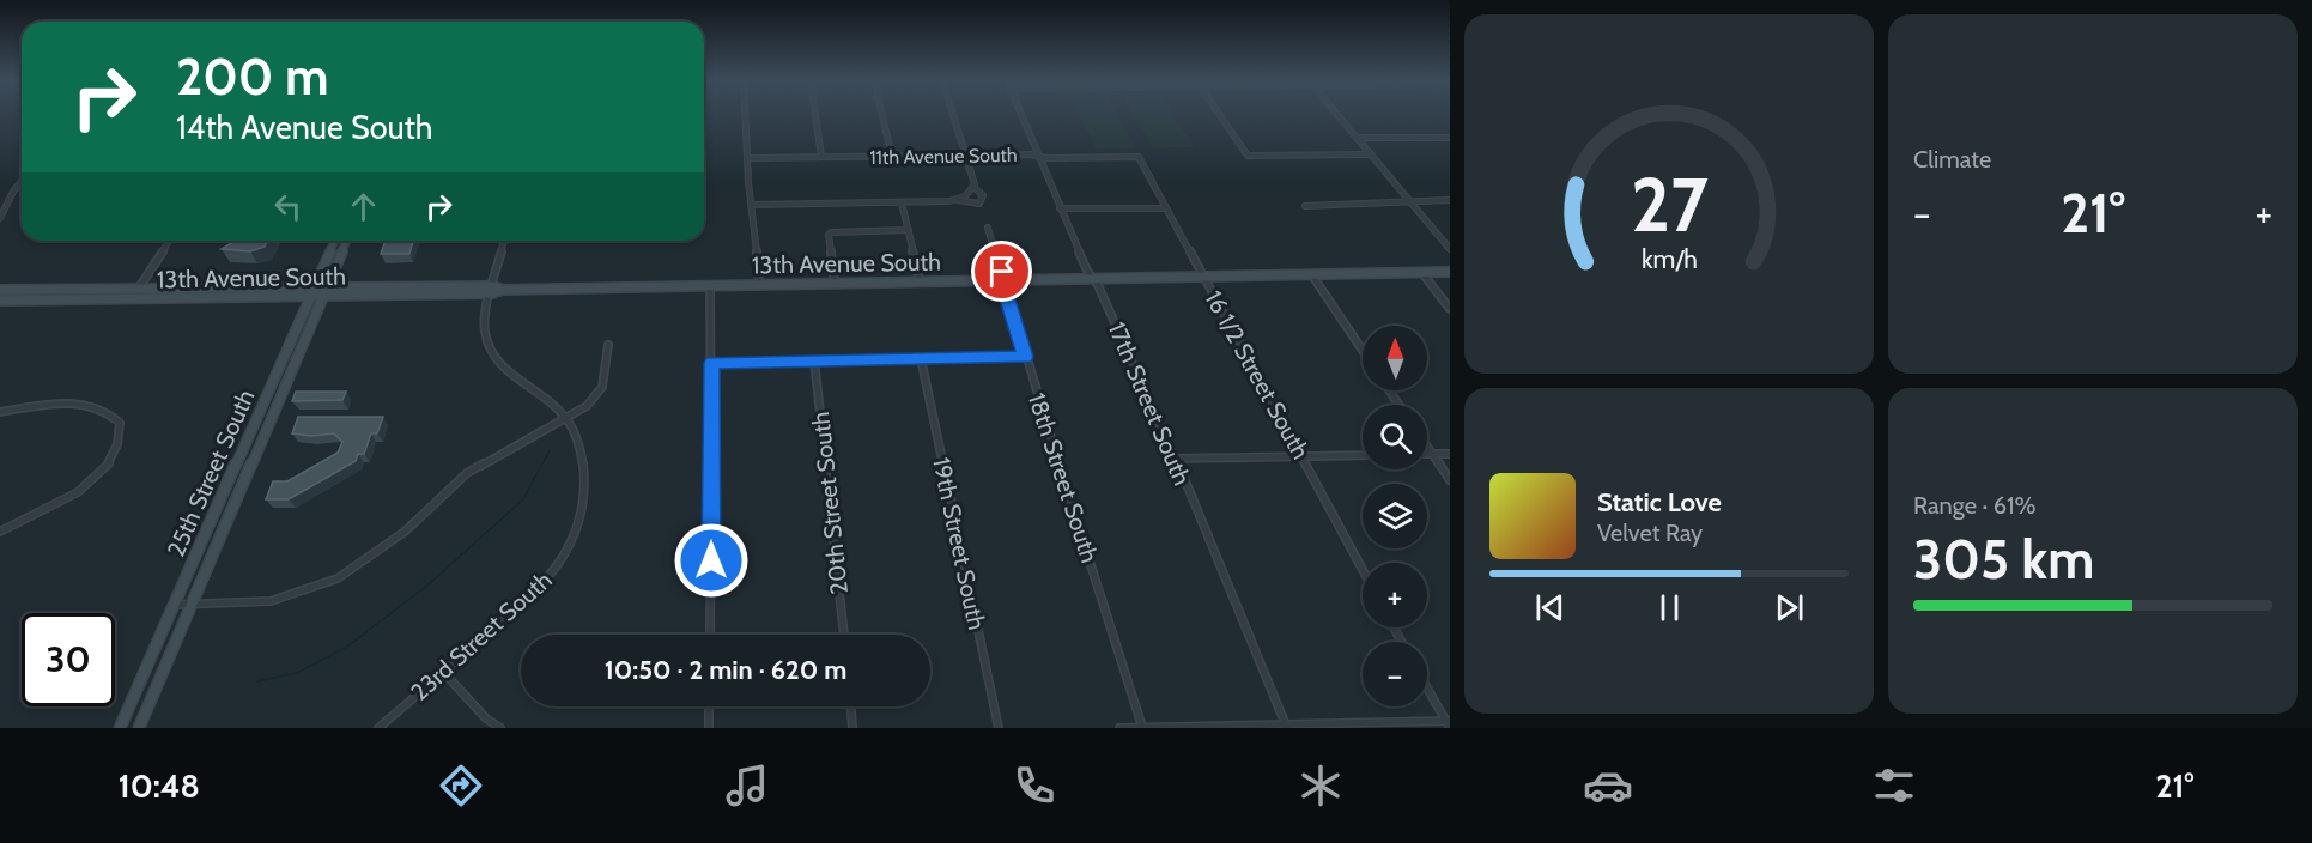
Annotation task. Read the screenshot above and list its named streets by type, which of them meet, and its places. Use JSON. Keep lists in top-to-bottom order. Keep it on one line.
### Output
{"streets":{"main road":["13th Avenue South","25th Street South"],"street":["11th Avenue South","16 1/2 Street South","17th Street South","18th Street South","20th Street South","19th Street South","23rd Street South"]},"crossings":[["11th Avenue South","16 1/2 Street South"],["11th Avenue South","17th Street South"],["13th Avenue South","16 1/2 Street South"],["13th Avenue South","17th Street South"],["13th Avenue South","25th Street South"],["13th Avenue South","18th Street South"],["13th Avenue South","23rd Street South"]],"north":"top","page":{"tile":["Climate",["Range · 61%","305 km"]],"turn":["200 m","14th Avenue South"],"heat":["−","21°","+"],"map_buttons":["+","−"],"song":["Static Love","Velvet Ray"],"limit":"30","trip":"10:50 · 2 min · 620 m","tabs":["10:48","21°"],"gauge":["27","km/h"]}}
